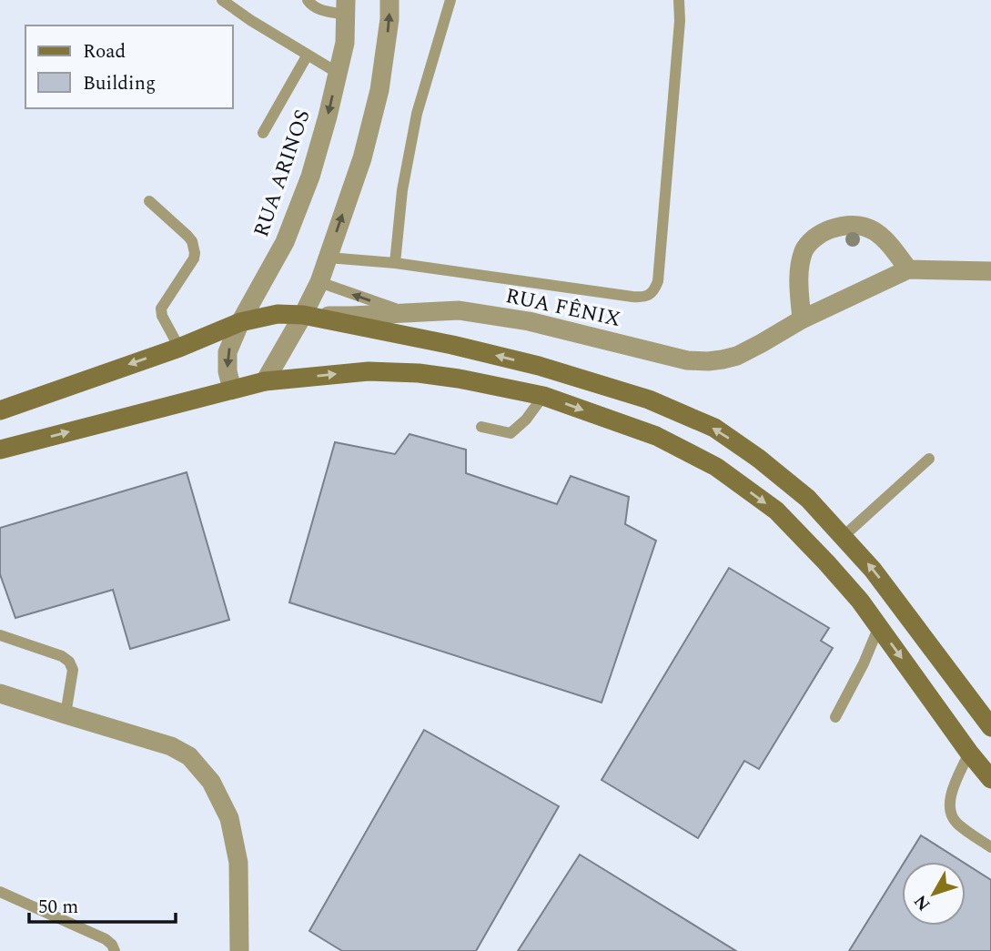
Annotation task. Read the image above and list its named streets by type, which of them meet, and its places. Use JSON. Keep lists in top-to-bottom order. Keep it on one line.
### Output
{"streets":{"street":["RUA ARINOS","RUA FÊNIX"]},"legend":["Road","Building"],"scale_bar":"50 m","north":"bottom left"}
